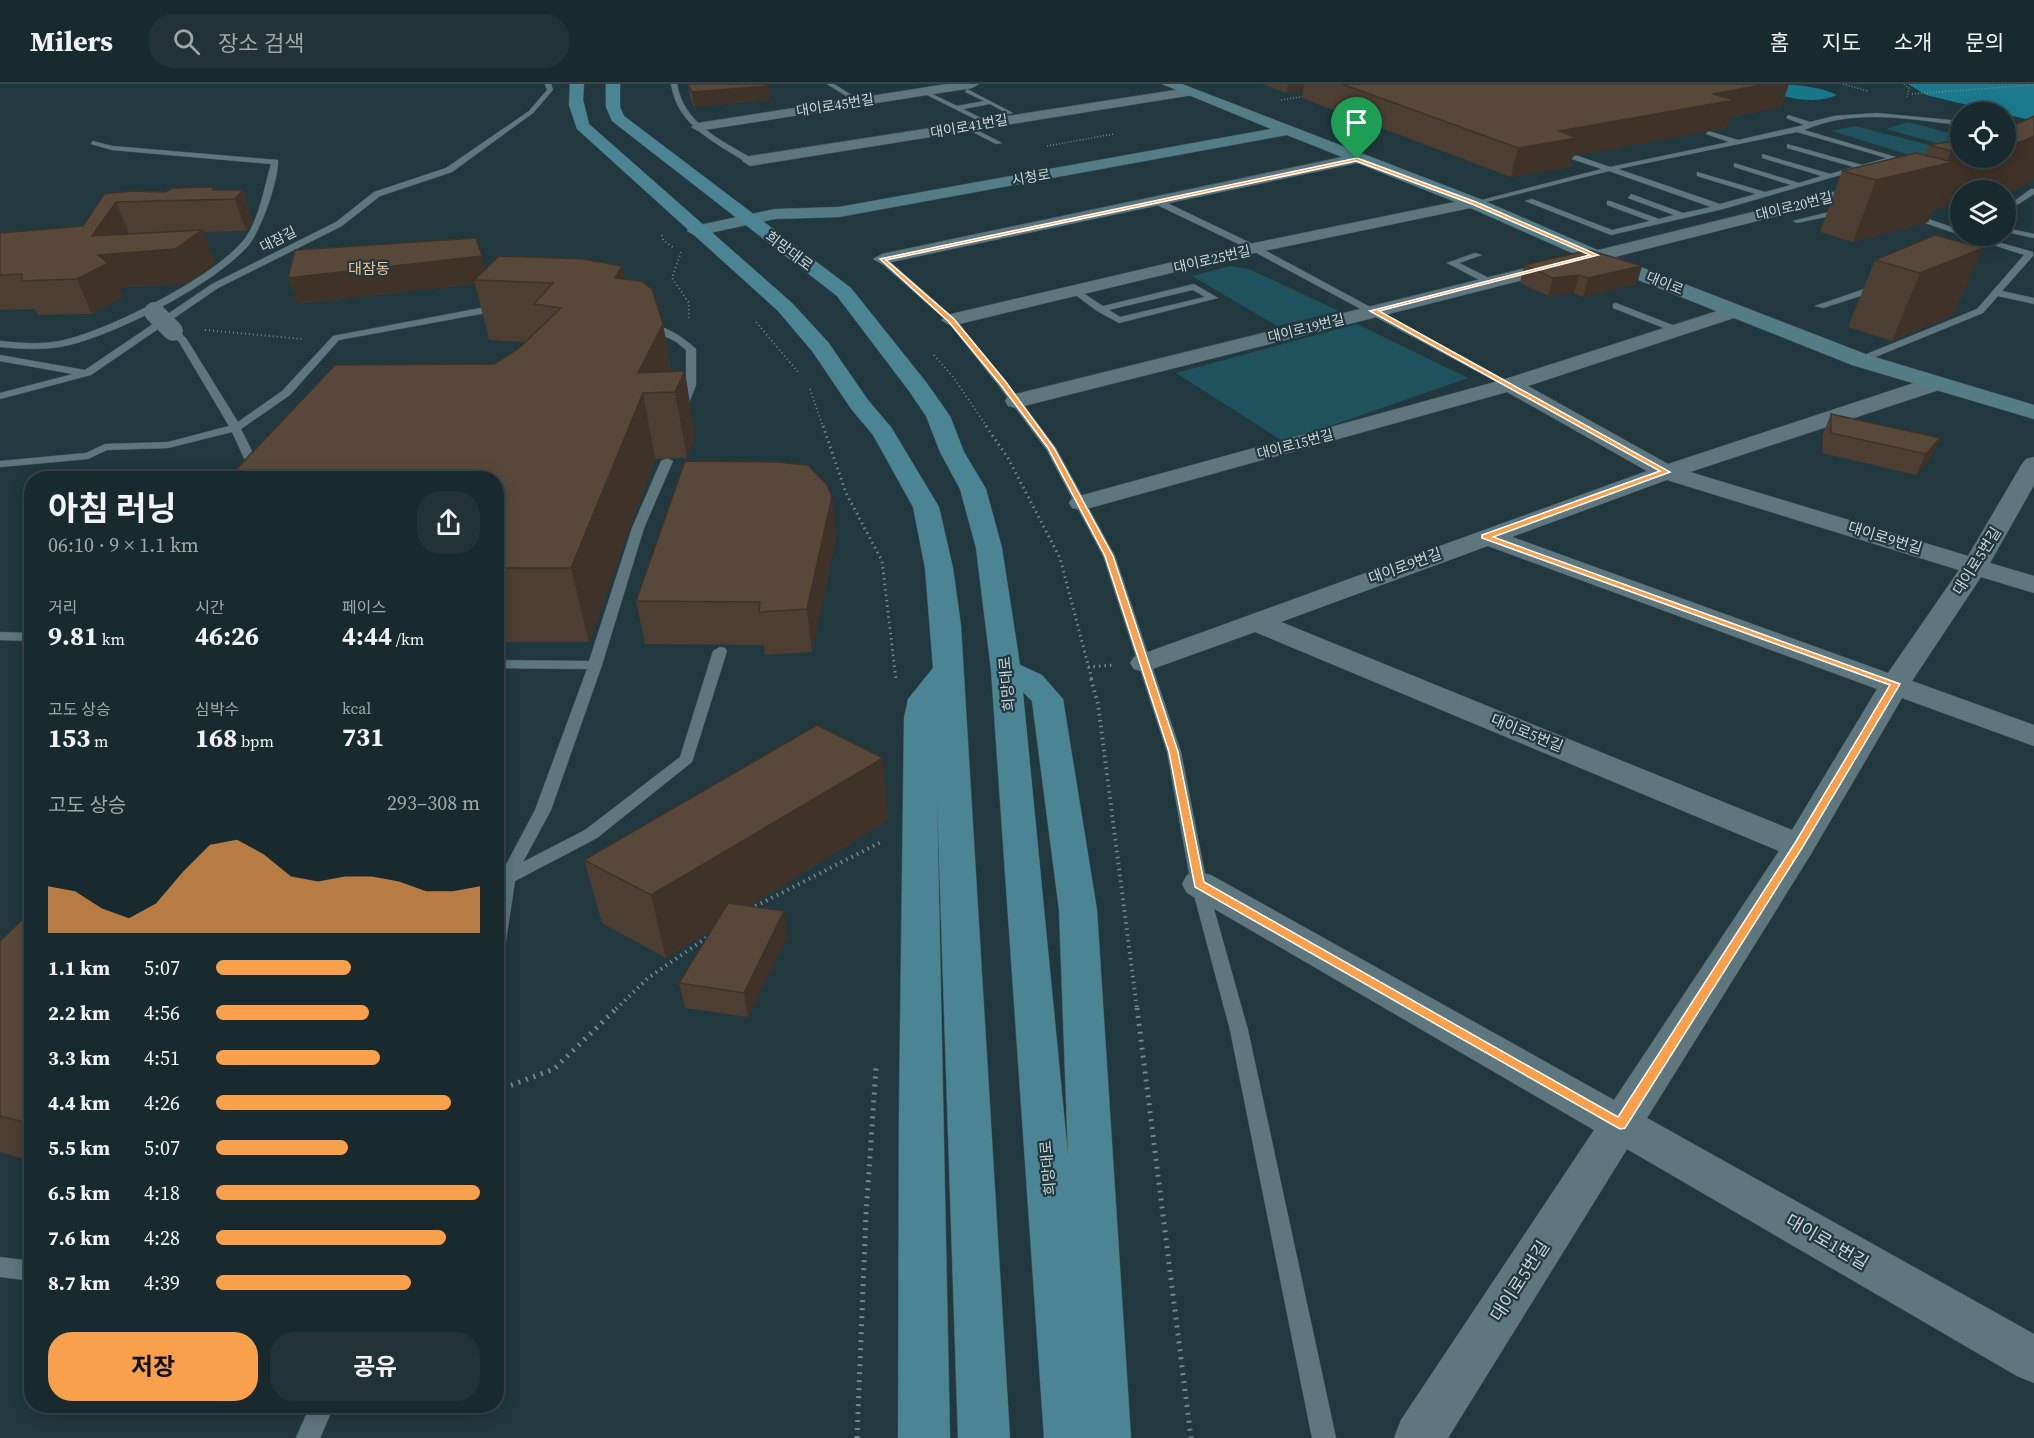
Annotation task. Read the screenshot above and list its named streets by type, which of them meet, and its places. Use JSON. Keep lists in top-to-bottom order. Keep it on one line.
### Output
{"streets":{"main road":["희망대로"],"street":["대이로45번길","대이로41번길","시청로","대이로20번길","대이로25번길","대이로","대이로19번길","대이로15번길","대이로9번길","대이로5번길","대이로1번길"],"lane":["대잠길"]},"crossings":[["대이로41번길","대이로"],["시청로","희망대로"],["시청로","대이로"],["대이로20번길","대이로"],["대이로20번길","대이로19번길"],["대이로25번길","대이로"],["대이로","대이로19번길"],["대이로","대이로15번길"],["대이로","대이로9번길"],["대이로9번길","대이로5번길"],["대이로5번길","대이로1번길"]],"districts":["대잠동"],"page":{"header":"Milers","search":"장소 검색","nav":["홈","지도","소개","문의"],"heading":["아침 러닝","06:10 · 9 × 1.1 km"],"stats":[["거리","9.81 km"],["시간","46:26"],["페이스","4:44 /km"],["고도 상승","153 m"],["심박수","168 bpm"],["kcal","731"]],"chart":["고도 상승","293–308 m"],"list":[{"name":"1.1 km","note":"5:07"},{"name":"2.2 km","note":"4:56"},{"name":"3.3 km","note":"4:51"},{"name":"4.4 km","note":"4:26"},{"name":"5.5 km","note":"5:07"},{"name":"6.5 km","note":"4:18"},{"name":"7.6 km","note":"4:28"},{"name":"8.7 km","note":"4:39"}],"buttons":["저장","공유"]}}
